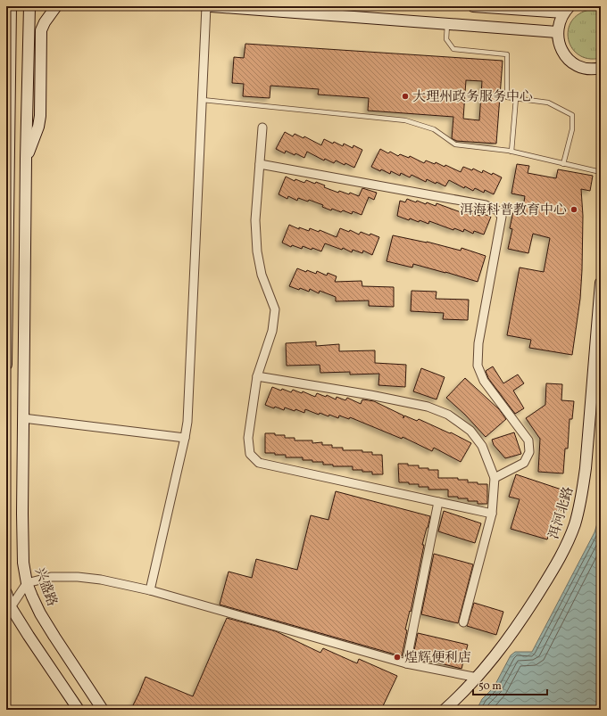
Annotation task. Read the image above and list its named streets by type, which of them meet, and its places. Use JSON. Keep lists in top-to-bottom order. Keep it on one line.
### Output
{"streets":{"street":["洱河北路","兴盛路"]},"places":["大理州政务服务中心","洱海科普教育中心","煌辉便利店"],"scale_bar":"50 m"}
